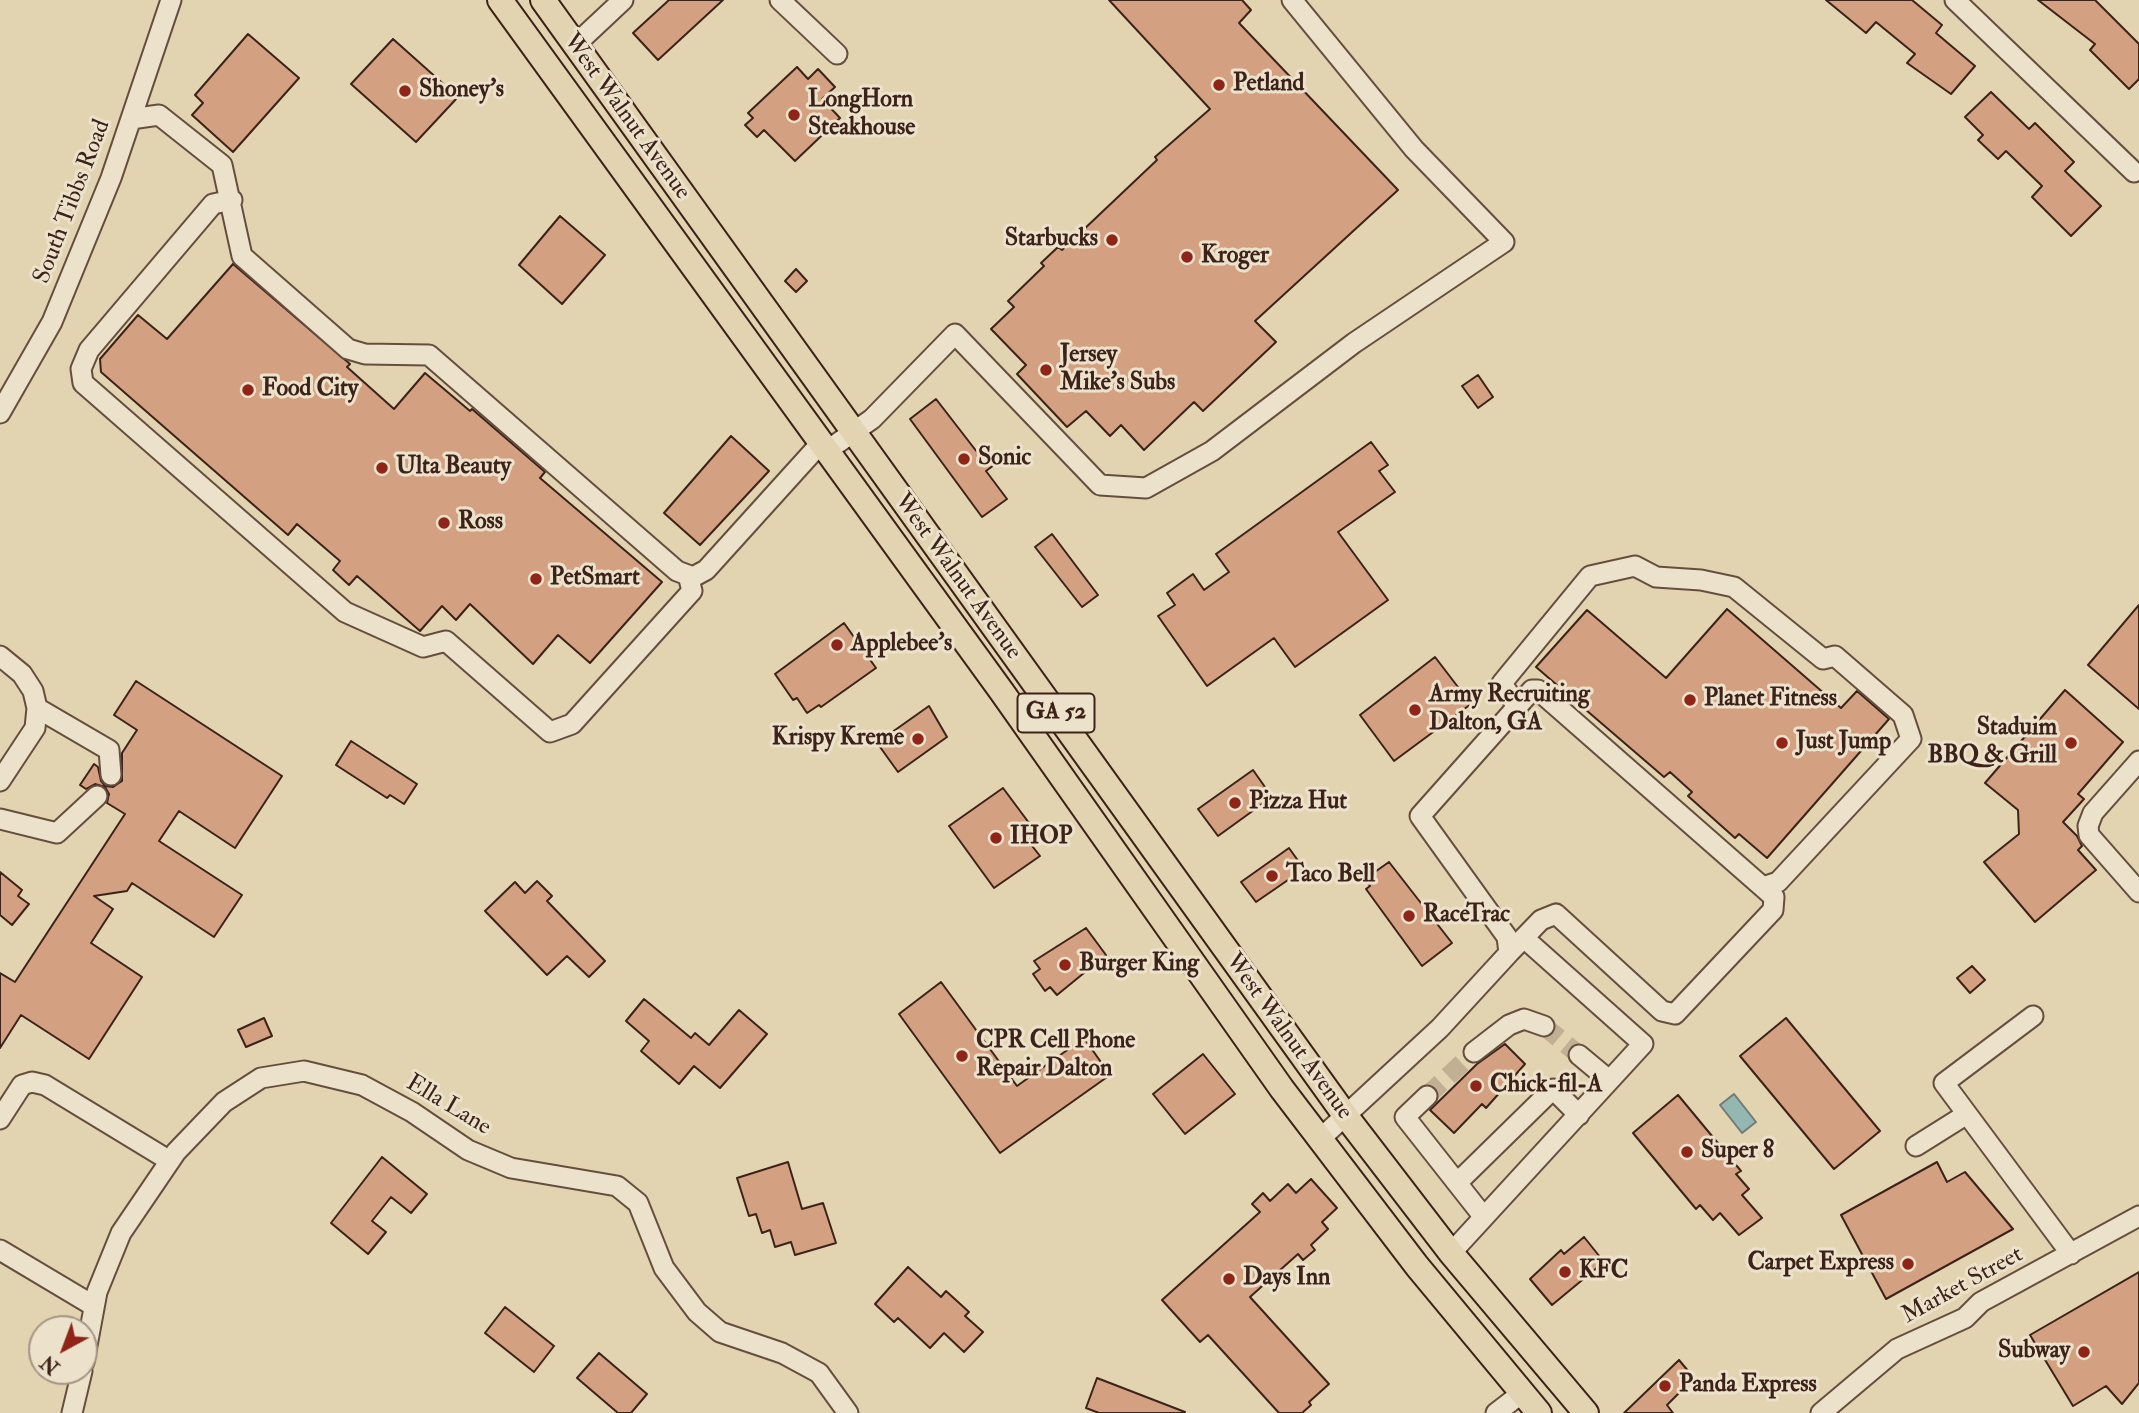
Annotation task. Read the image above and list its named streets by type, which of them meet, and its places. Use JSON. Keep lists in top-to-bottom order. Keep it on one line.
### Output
{"streets":{"main road":["West Walnut Avenue","GA 52"],"street":["South Tibbs Road","Ella Lane","Market Street"]},"places":["Petland","Shoney's","LongHorn Steakhouse","Starbucks","Kroger","Jersey Mike's Subs","Food City","Sonic","Ulta Beauty","Ross","PetSmart","Applebee's","Planet Fitness","Army Recruiting Dalton, GA","Krispy Kreme","Just Jump","Staduim BBQ & Grill","Pizza Hut","IHOP","Taco Bell","RaceTrac","Burger King","CPR Cell Phone Repair Dalton","Chick-fil-A","Super 8","Carpet Express","KFC","Days Inn","Subway","Panda Express"],"north":"bottom left"}
